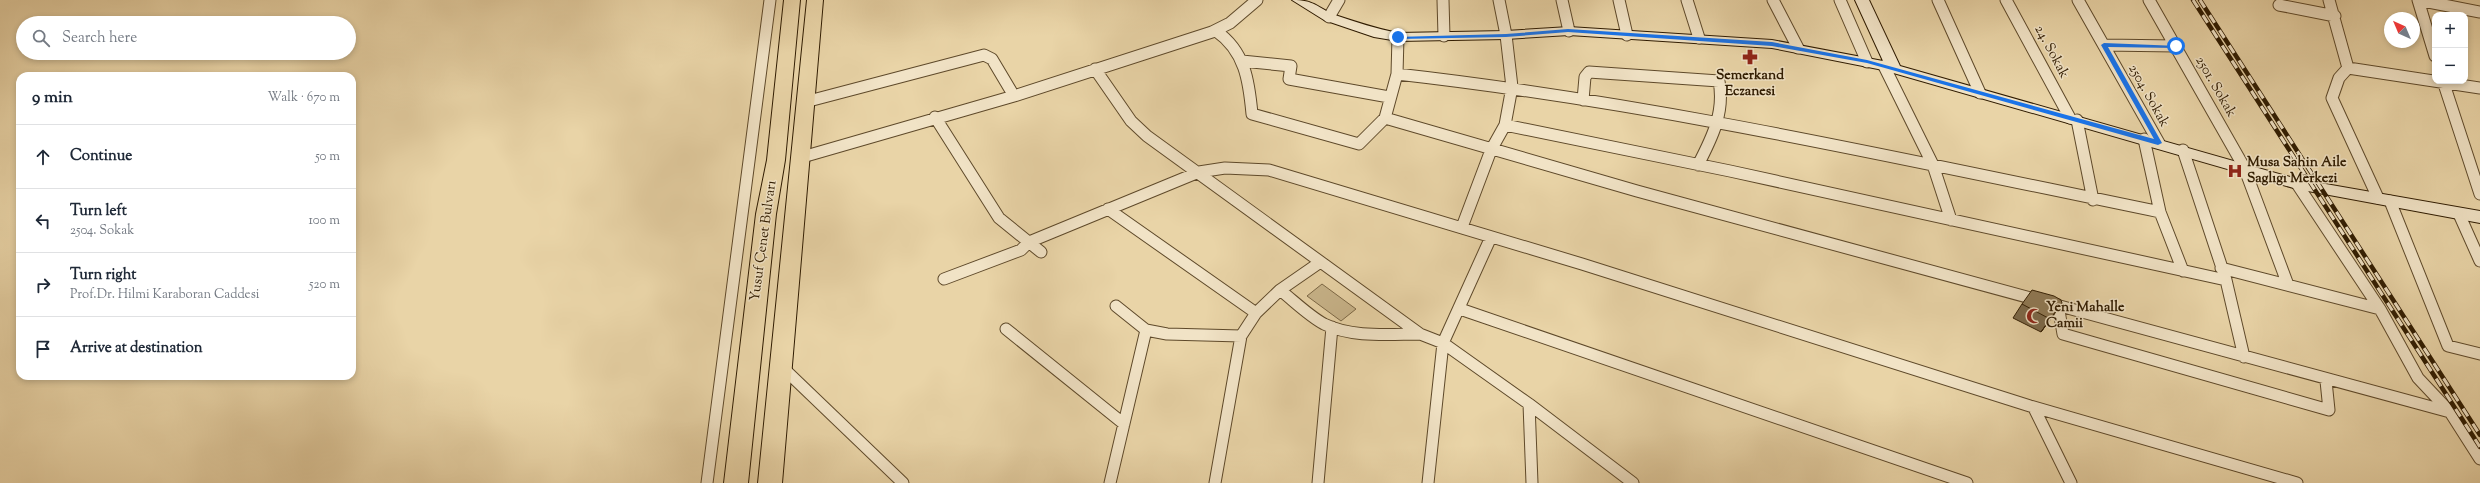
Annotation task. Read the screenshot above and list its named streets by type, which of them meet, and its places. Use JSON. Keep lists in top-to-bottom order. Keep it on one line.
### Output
{"streets":{"highway":["Yusuf Çenet Bulvarı"],"street":["24. Sokak","2501. Sokak","2504. Sokak"]},"places":{"pharmacy":["Semerkand Eczanesi"],"hospital":["Musa Sahin Aile Saglıgı Merkezi"],"mosque":["Yeni Mahalle Camii"]},"north":"top left","page":{"map_buttons":["+","−"],"search":"Search here","heading":["9 min","Walk · 670 m"],"list":[["Continue","50 m"],["Turn left","2504. Sokak","100 m"],["Turn right","Prof.Dr. Hilmi Karaboran Caddesi","520 m"],"Arrive at destination"]}}
